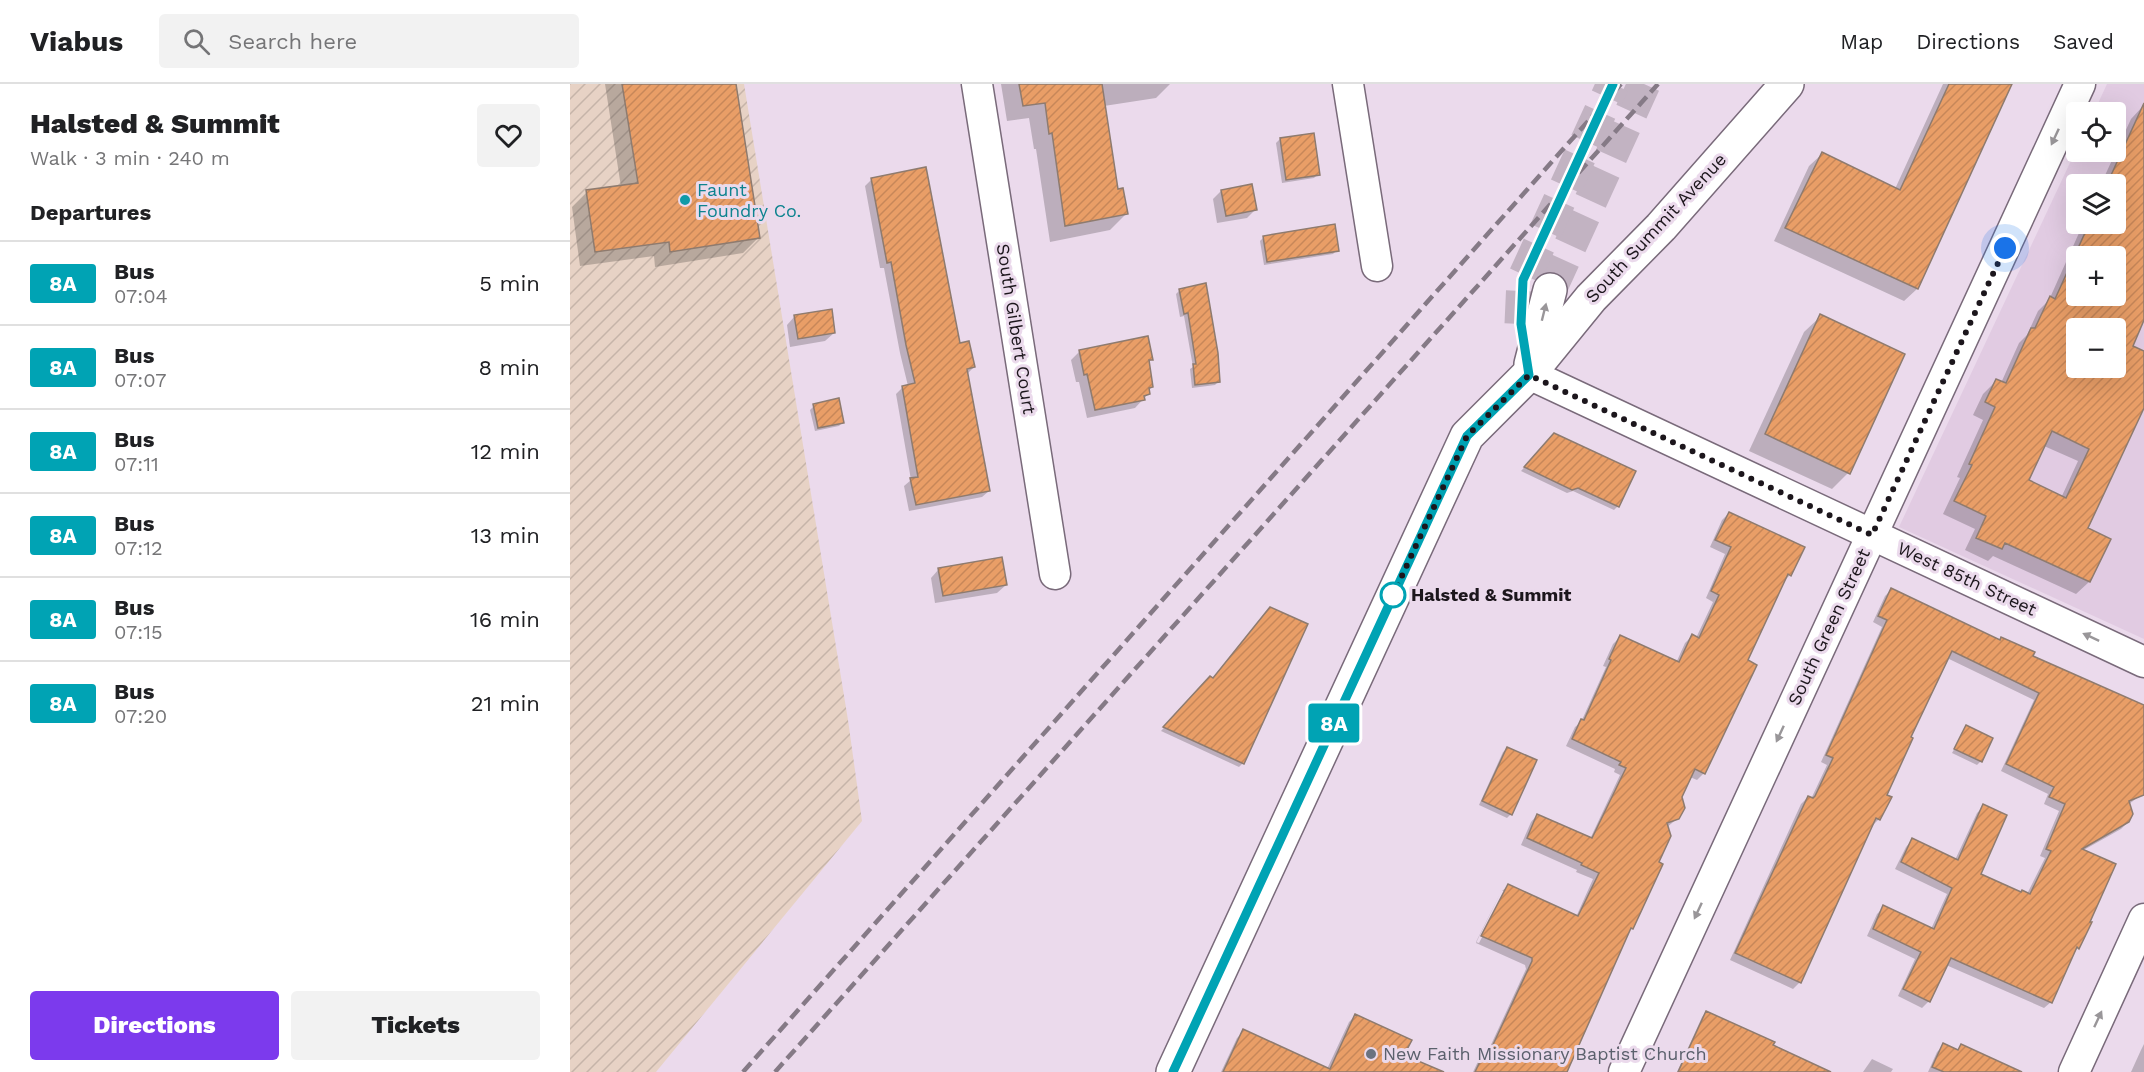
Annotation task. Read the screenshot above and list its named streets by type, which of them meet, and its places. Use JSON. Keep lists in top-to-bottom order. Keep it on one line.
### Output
{"streets":{"main road":["South Summit Avenue"],"street":["South Gilbert Court","West 85th Street","South Green Street"]},"crossings":[["South Summit Avenue","West 85th Street"],["West 85th Street","South Green Street"]],"one_way":["West 85th Street","South Green Street"],"places":["Faunt Foundry Co.","Halsted & Summit","New Faith Missionary Baptist Church"],"lines":["bus line 8A"],"page":{"header":"Viabus","search":"Search here","nav":["Map","Directions","Saved"],"heading":[["Halsted & Summit","Walk · 3 min · 240 m"],"Departures"],"on_map":"8A","map_buttons":["+","−"],"list":[{"mark":"8A","name":"Bus","note":"07:04","value":"5 min"},{"mark":"8A","name":"Bus","note":"07:07","value":"8 min"},{"mark":"8A","name":"Bus","note":"07:11","value":"12 min"},{"mark":"8A","name":"Bus","note":"07:12","value":"13 min"},{"mark":"8A","name":"Bus","note":"07:15","value":"16 min"},{"mark":"8A","name":"Bus","note":"07:20","value":"21 min"}],"buttons":["Directions","Tickets"]}}
